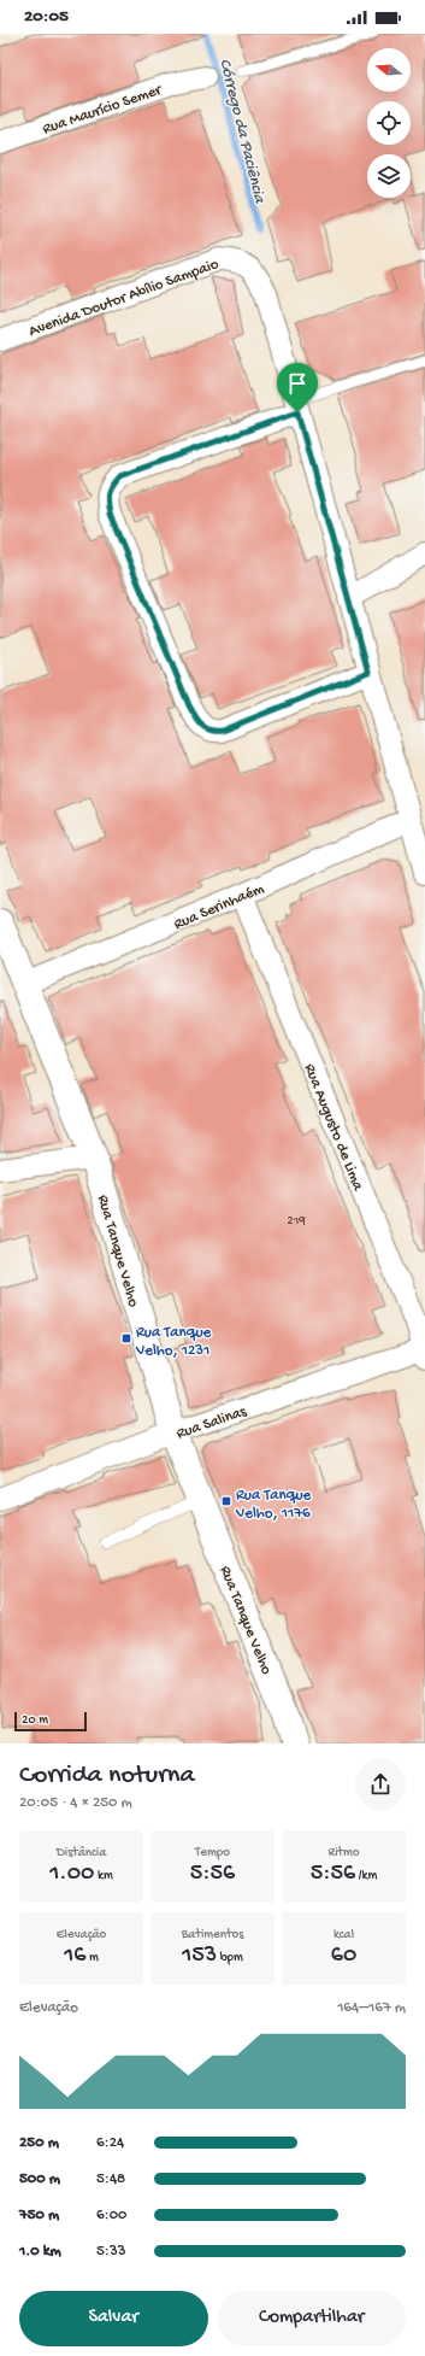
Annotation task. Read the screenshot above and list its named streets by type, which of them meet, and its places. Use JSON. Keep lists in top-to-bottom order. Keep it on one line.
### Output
{"streets":{"street":["Rua Maurício Semer","Avenida Doutor Abílio Sampaio","Rua Serinhaém","Rua Augusto de Lima","Rua Tanque Velho","Rua Salinas"]},"crossings":[["Avenida Doutor Abílio Sampaio","Rua Serinhaém"],["Rua Serinhaém","Rua Augusto de Lima"],["Rua Serinhaém","Rua Tanque Velho"],["Rua Augusto de Lima","Rua Salinas"],["Rua Tanque Velho","Rua Salinas"]],"water":["Córrego da Paciência"],"places":{"transit":["Rua Tanque Velho, 1231","Rua Tanque Velho, 1176"]},"house_numbers":["219"],"scale_bar":"20 m","north":"left","page":{"status":"20:05","scale":"20 m","heading":["Corrida noturna","20:05 · 4 × 250 m"],"stats":[["Distância","1.00 km"],["Tempo","5:56"],["Ritmo","5:56 /km"],["Elevação","16 m"],["Batimentos","153 bpm"],["kcal","60"]],"chart":["Elevação","164–167 m"],"list":[{"name":"250 m","note":"6:24"},{"name":"500 m","note":"5:48"},{"name":"750 m","note":"6:00"},{"name":"1.0 km","note":"5:33"}],"buttons":["Salvar","Compartilhar"]}}
